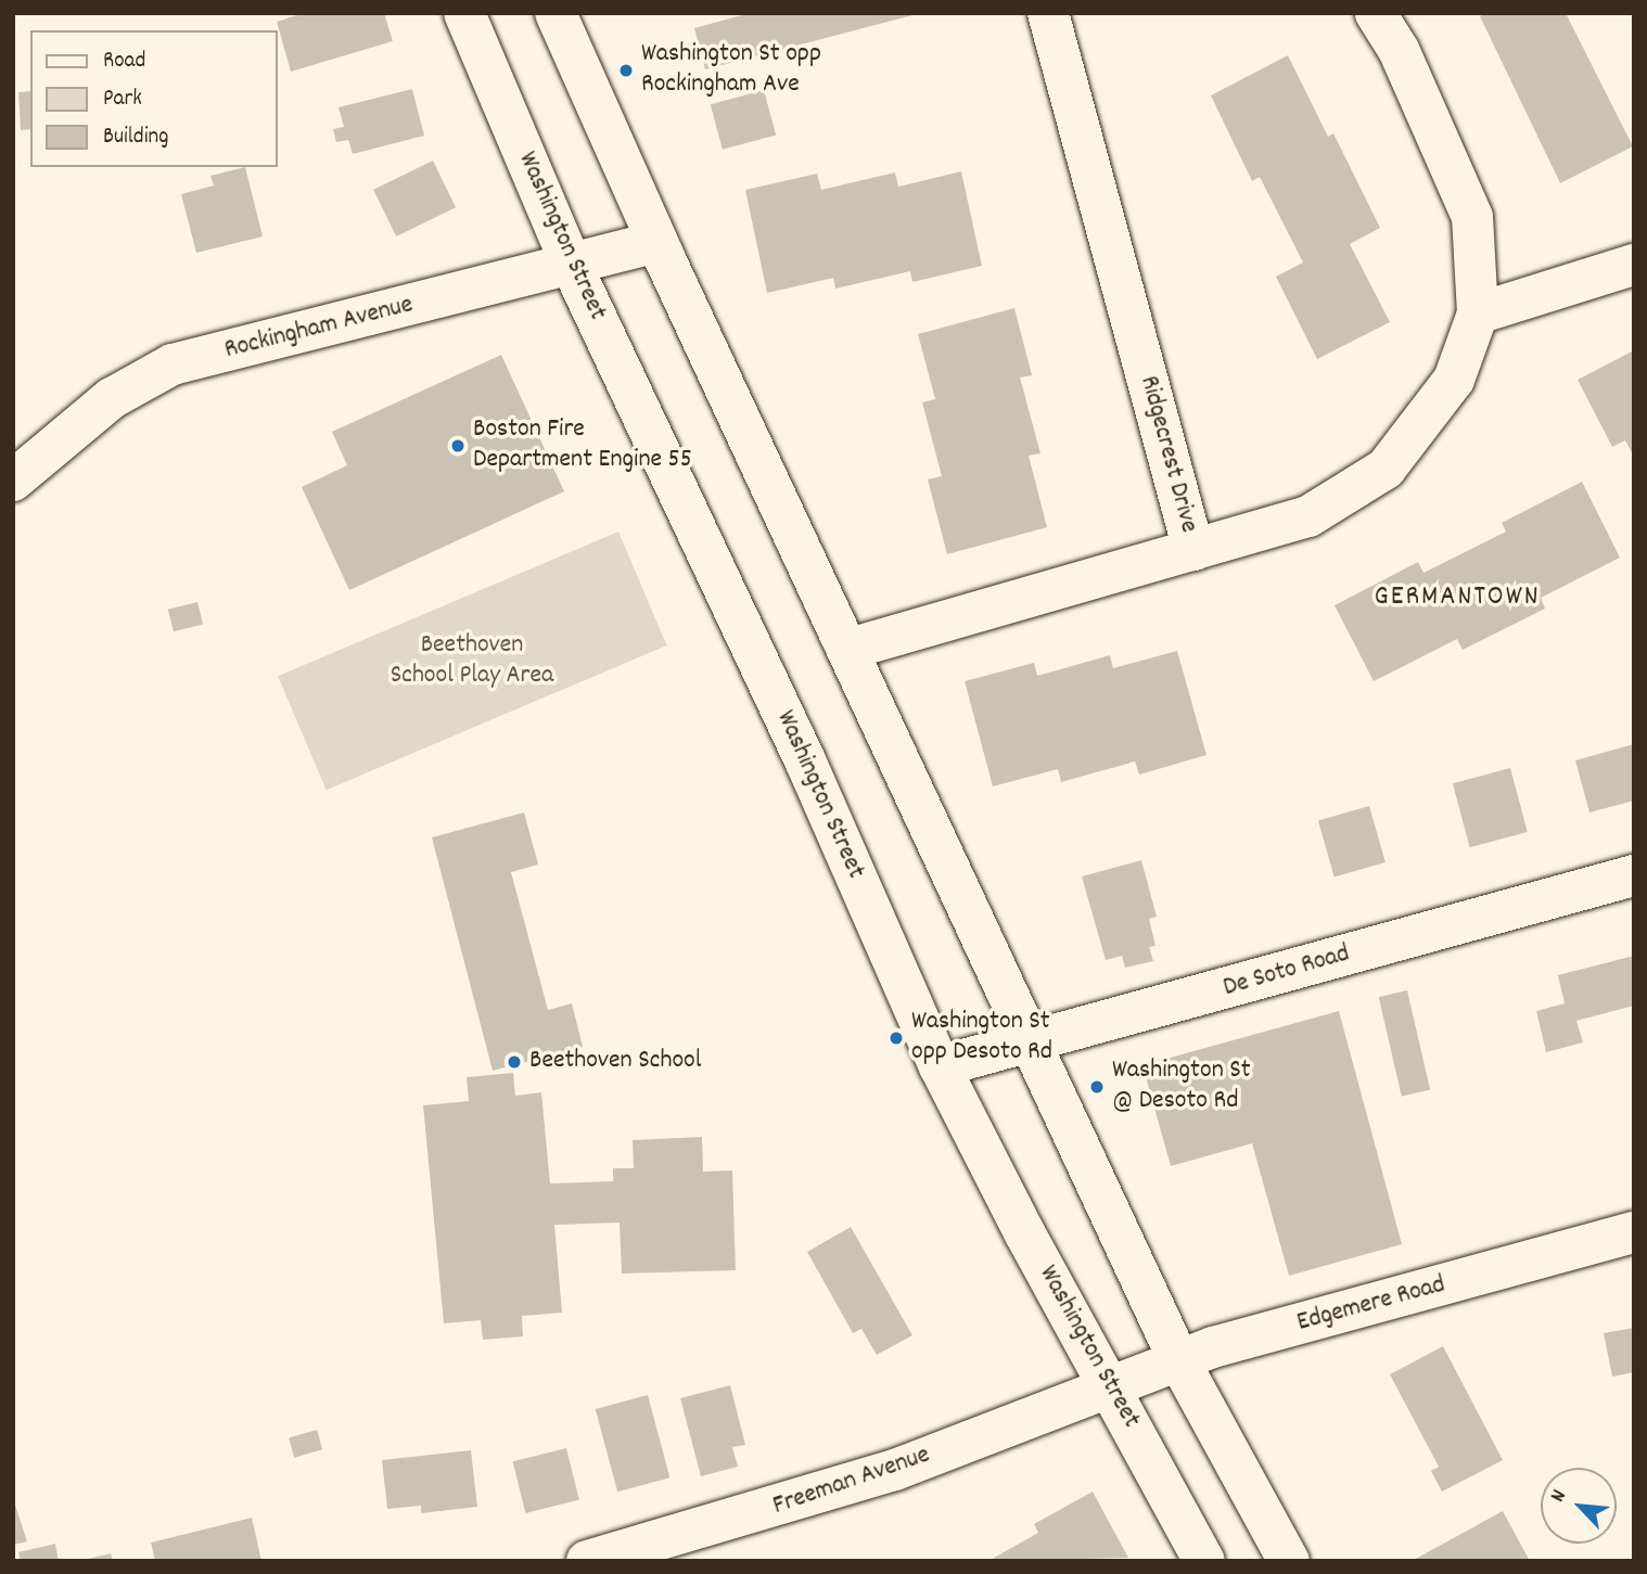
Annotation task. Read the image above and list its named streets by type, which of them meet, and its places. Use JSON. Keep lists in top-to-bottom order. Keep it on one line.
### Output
{"streets":{"street":["Washington Street","Rockingham Avenue","Ridgecrest Drive","De Soto Road","Edgemere Road","Freeman Avenue"]},"crossings":[["Washington Street","Rockingham Avenue"],["Washington Street","De Soto Road"],["Washington Street","Edgemere Road"],["Washington Street","Freeman Avenue"],["Edgemere Road","Freeman Avenue"]],"districts":["GERMANTOWN"],"parks":["Beethoven School Play Area"],"places":["Washington St opp Rockingham Ave","Boston Fire Department Engine 55","Washington St opp Desoto Rd","Beethoven School","Washington St @ Desoto Rd"],"legend":["Road","Park","Building"],"north":"top left"}
